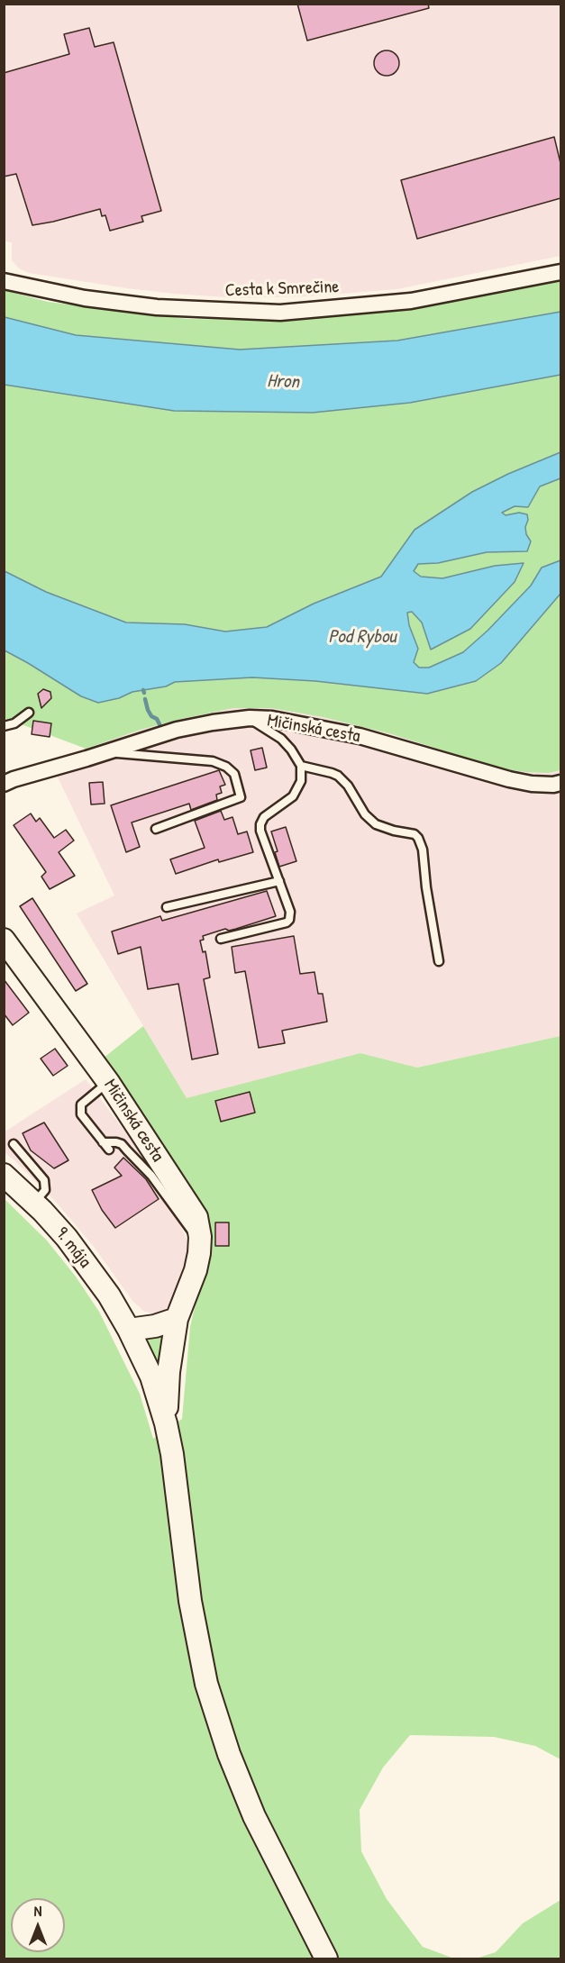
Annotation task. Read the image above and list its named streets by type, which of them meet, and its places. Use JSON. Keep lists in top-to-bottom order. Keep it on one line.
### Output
{"streets":{"main road":["Mičinská cesta","9. mája"],"street":["Cesta k Smrečine"]},"crossings":[["Mičinská cesta","9. mája"]],"water":["Hron","Pod Rybou"],"north":"top"}
